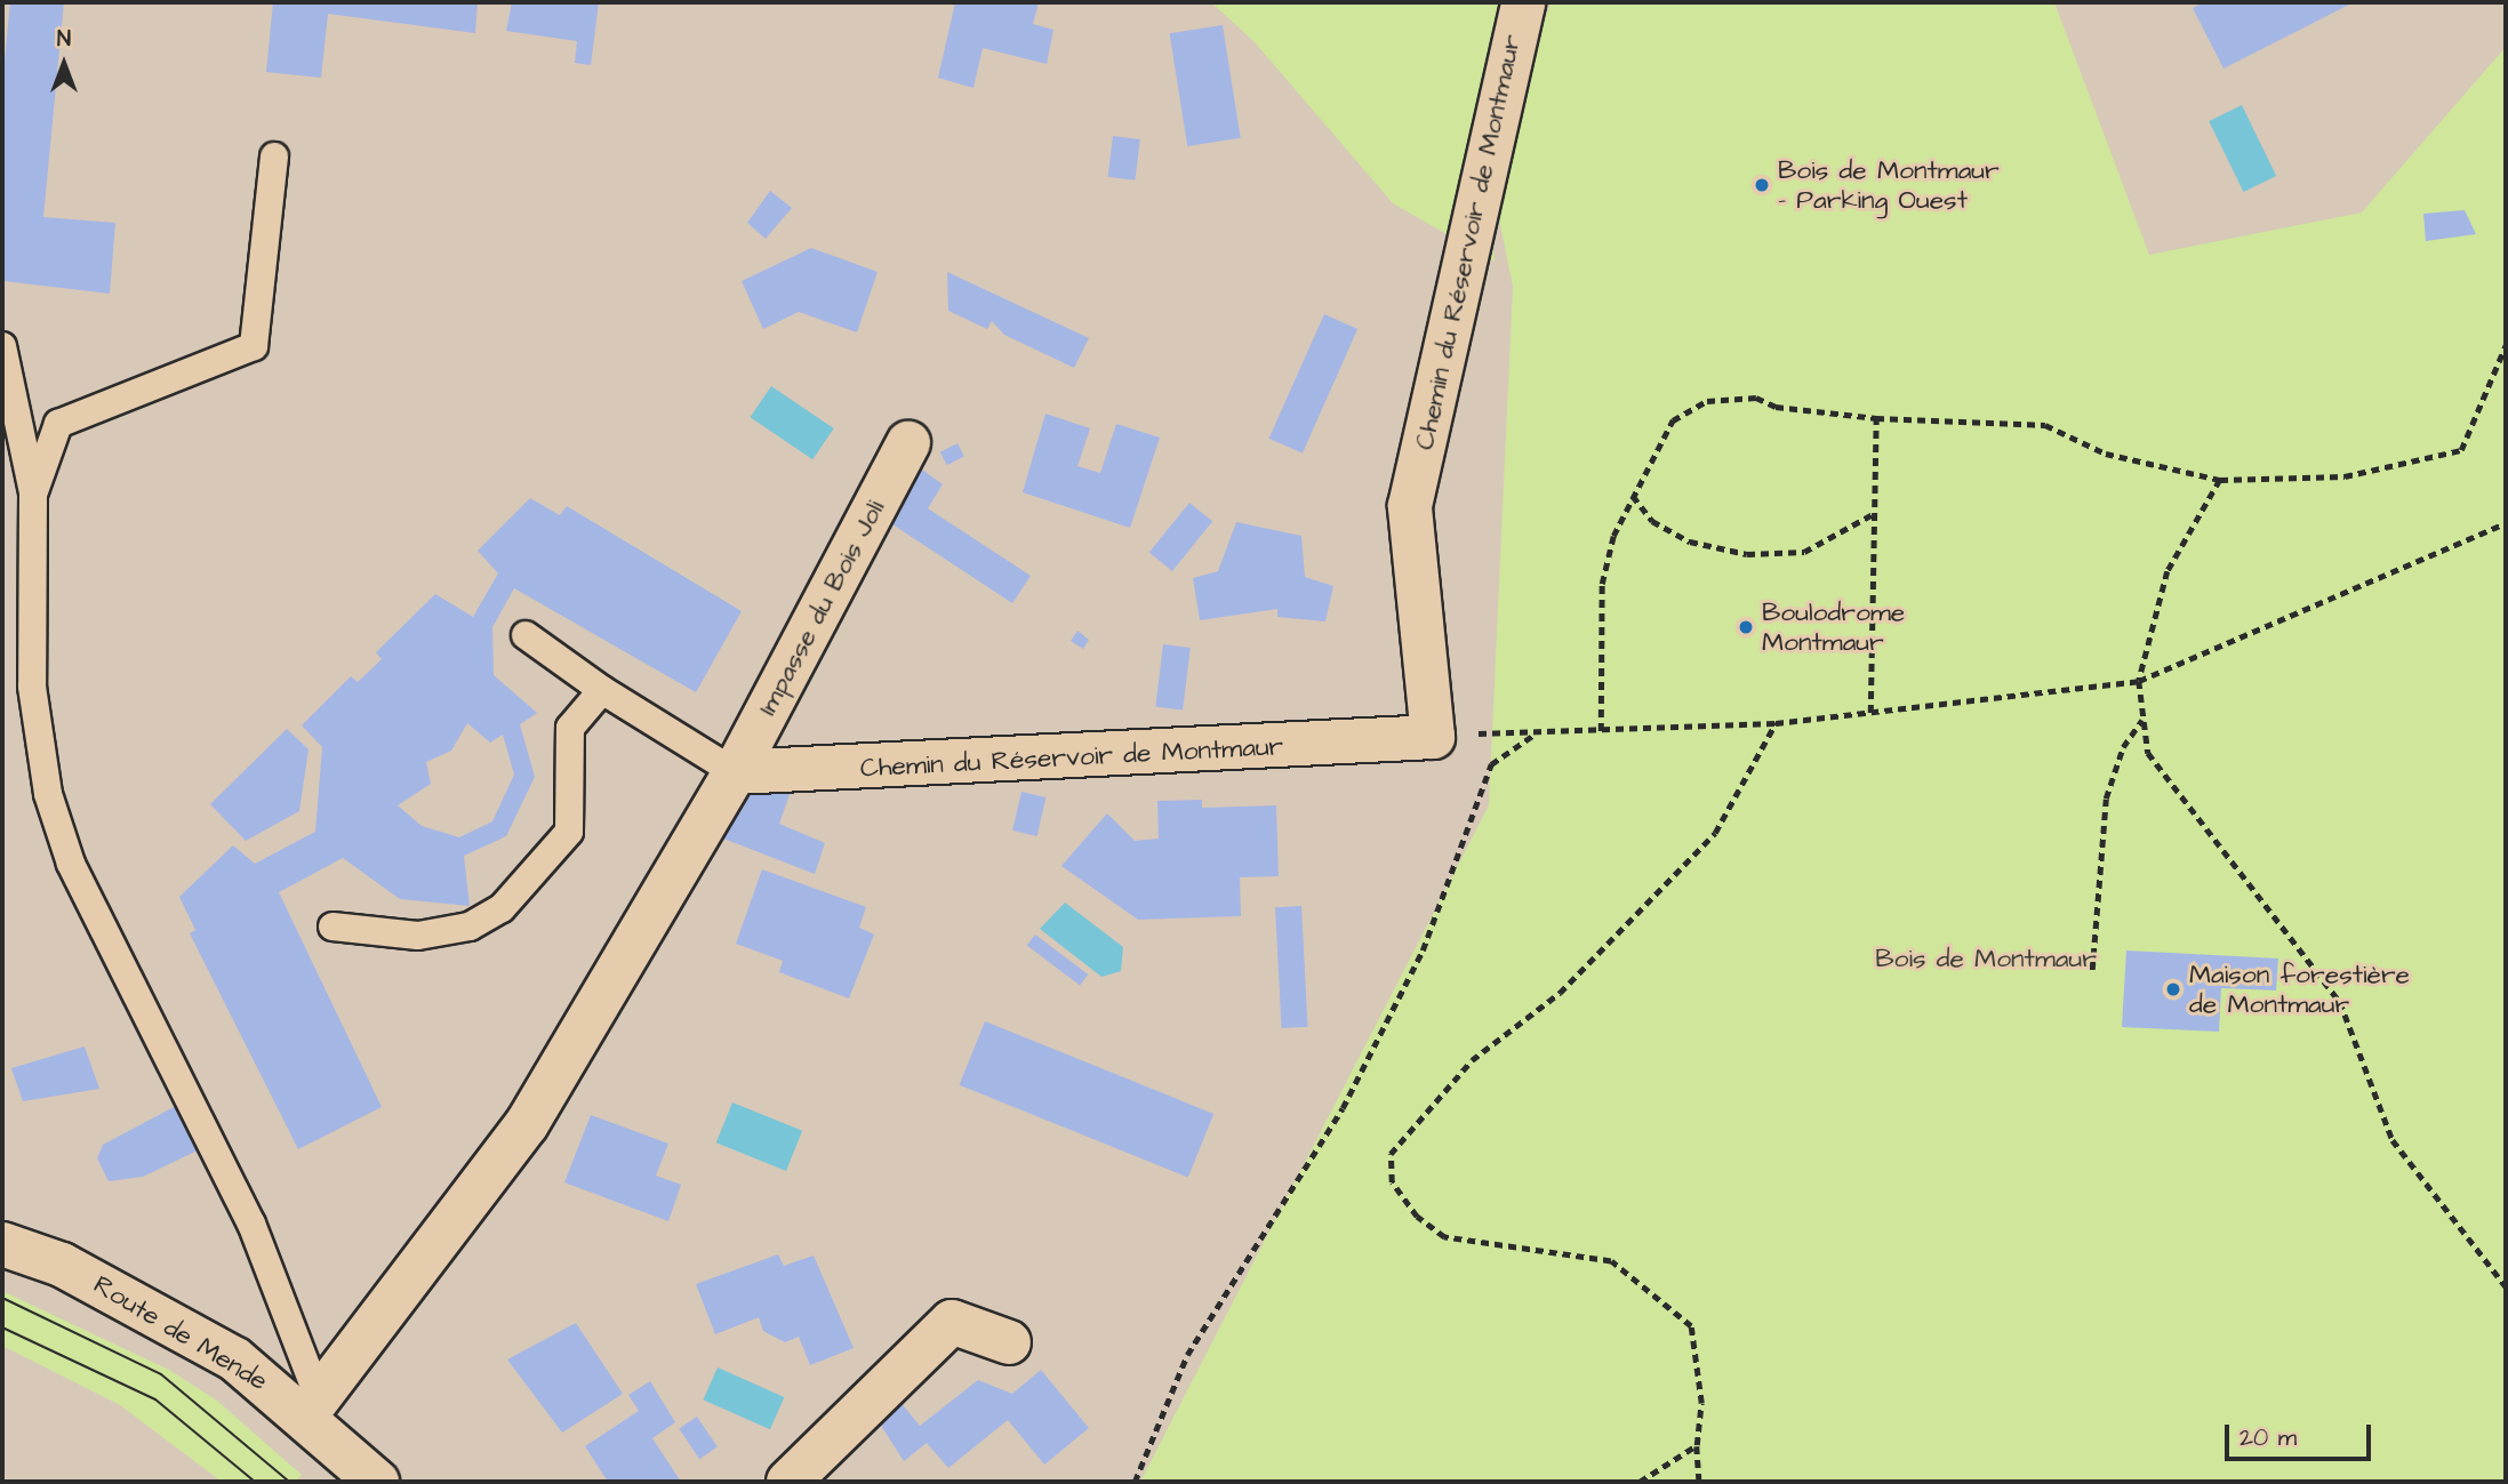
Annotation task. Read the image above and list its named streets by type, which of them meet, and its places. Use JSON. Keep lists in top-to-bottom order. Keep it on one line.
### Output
{"streets":{"street":["Chemin du Réservoir de Montmaur","Impasse du Bois Joli","Route de Mende"]},"crossings":[["Chemin du Réservoir de Montmaur","Impasse du Bois Joli"]],"parks":["Bois de Montmaur"],"places":["Bois de Montmaur - Parking Ouest","Boulodrome Montmaur","Maison forestière de Montmaur"],"scale_bar":"20 m","north":"top"}
